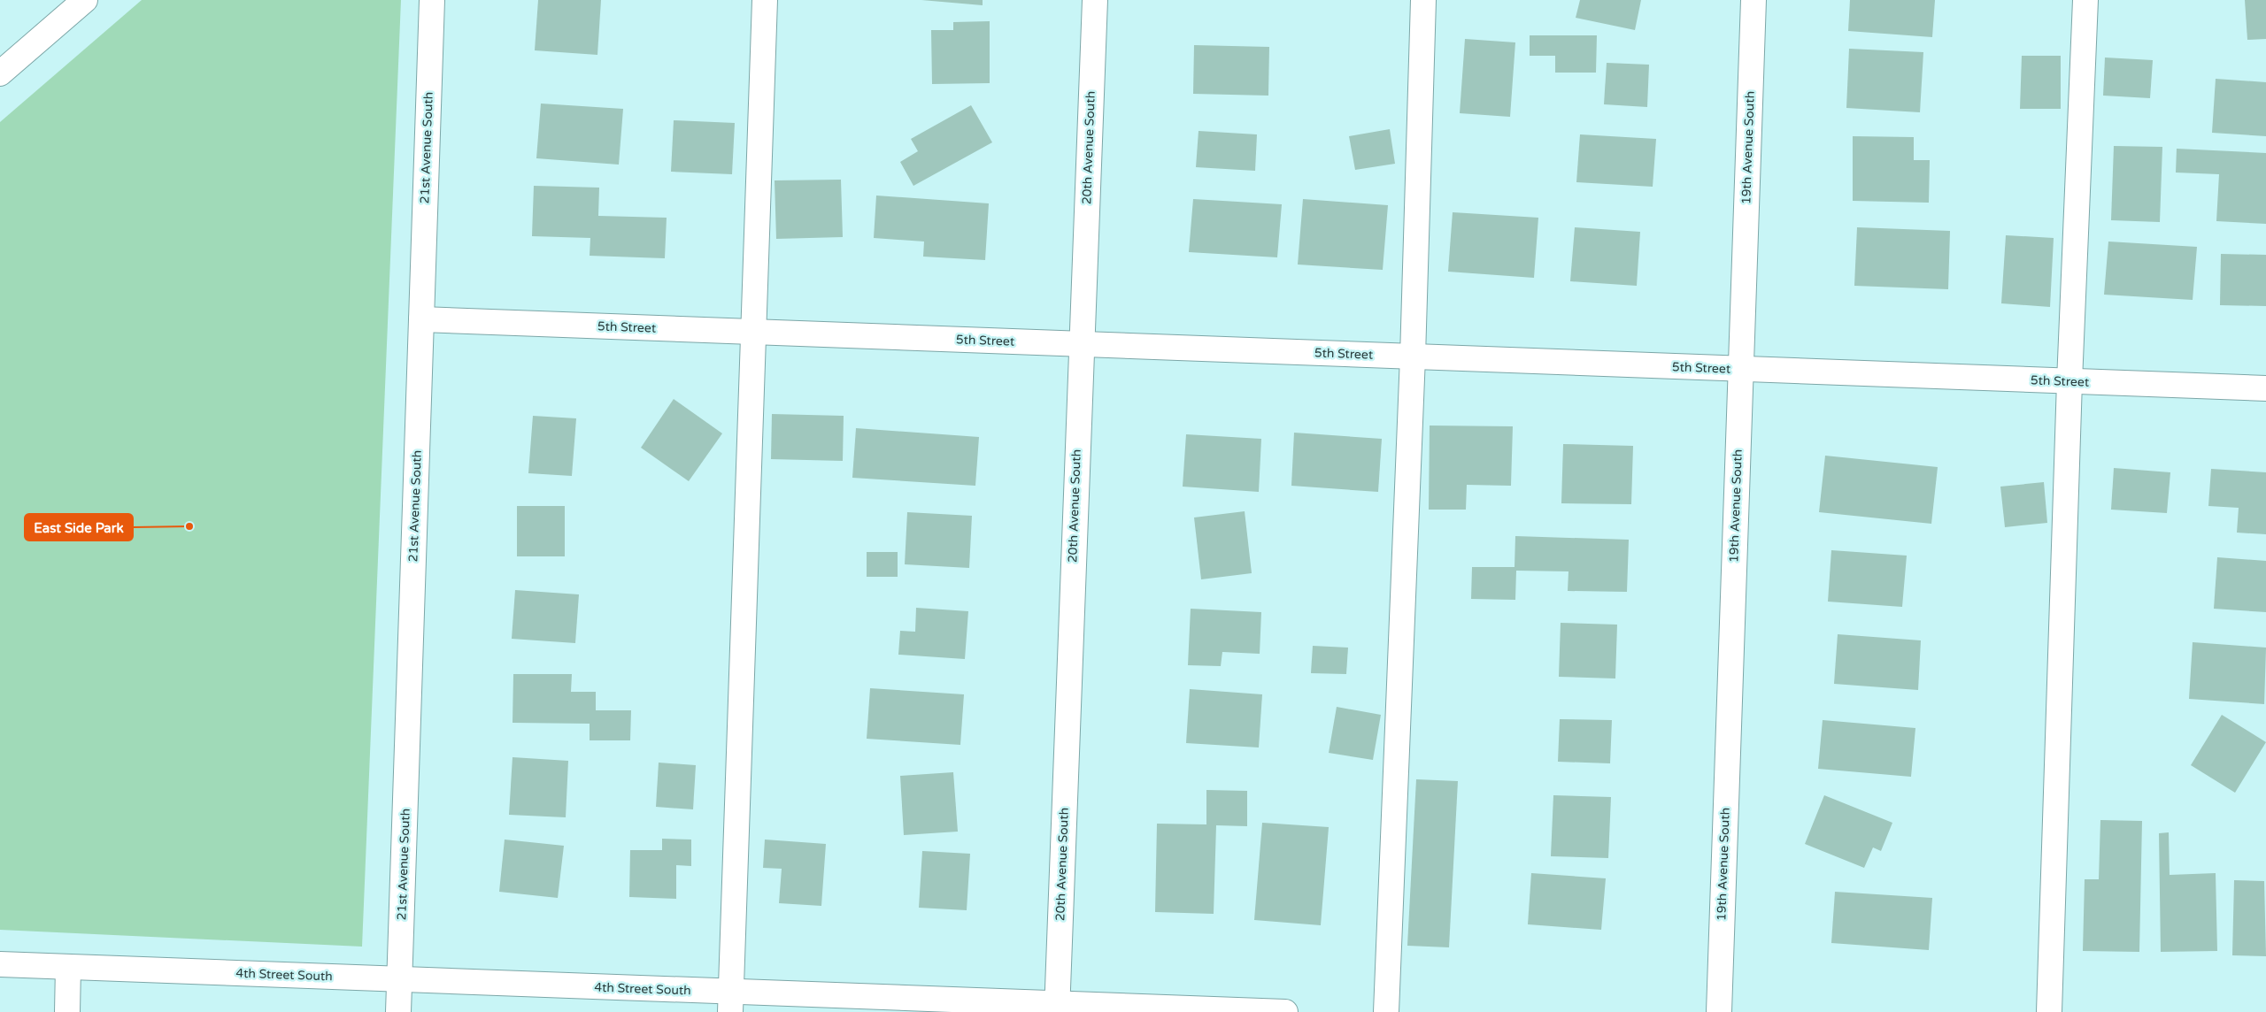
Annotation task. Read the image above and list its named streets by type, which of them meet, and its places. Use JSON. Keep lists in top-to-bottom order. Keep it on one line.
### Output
{"streets":{"street":["21st Avenue South","20th Avenue South","19th Avenue South","5th Street","4th Street South"]},"crossings":[["21st Avenue South","5th Street"],["21st Avenue South","4th Street South"],["20th Avenue South","5th Street"],["20th Avenue South","4th Street South"],["19th Avenue South","5th Street"]],"places":["East Side Park"]}
